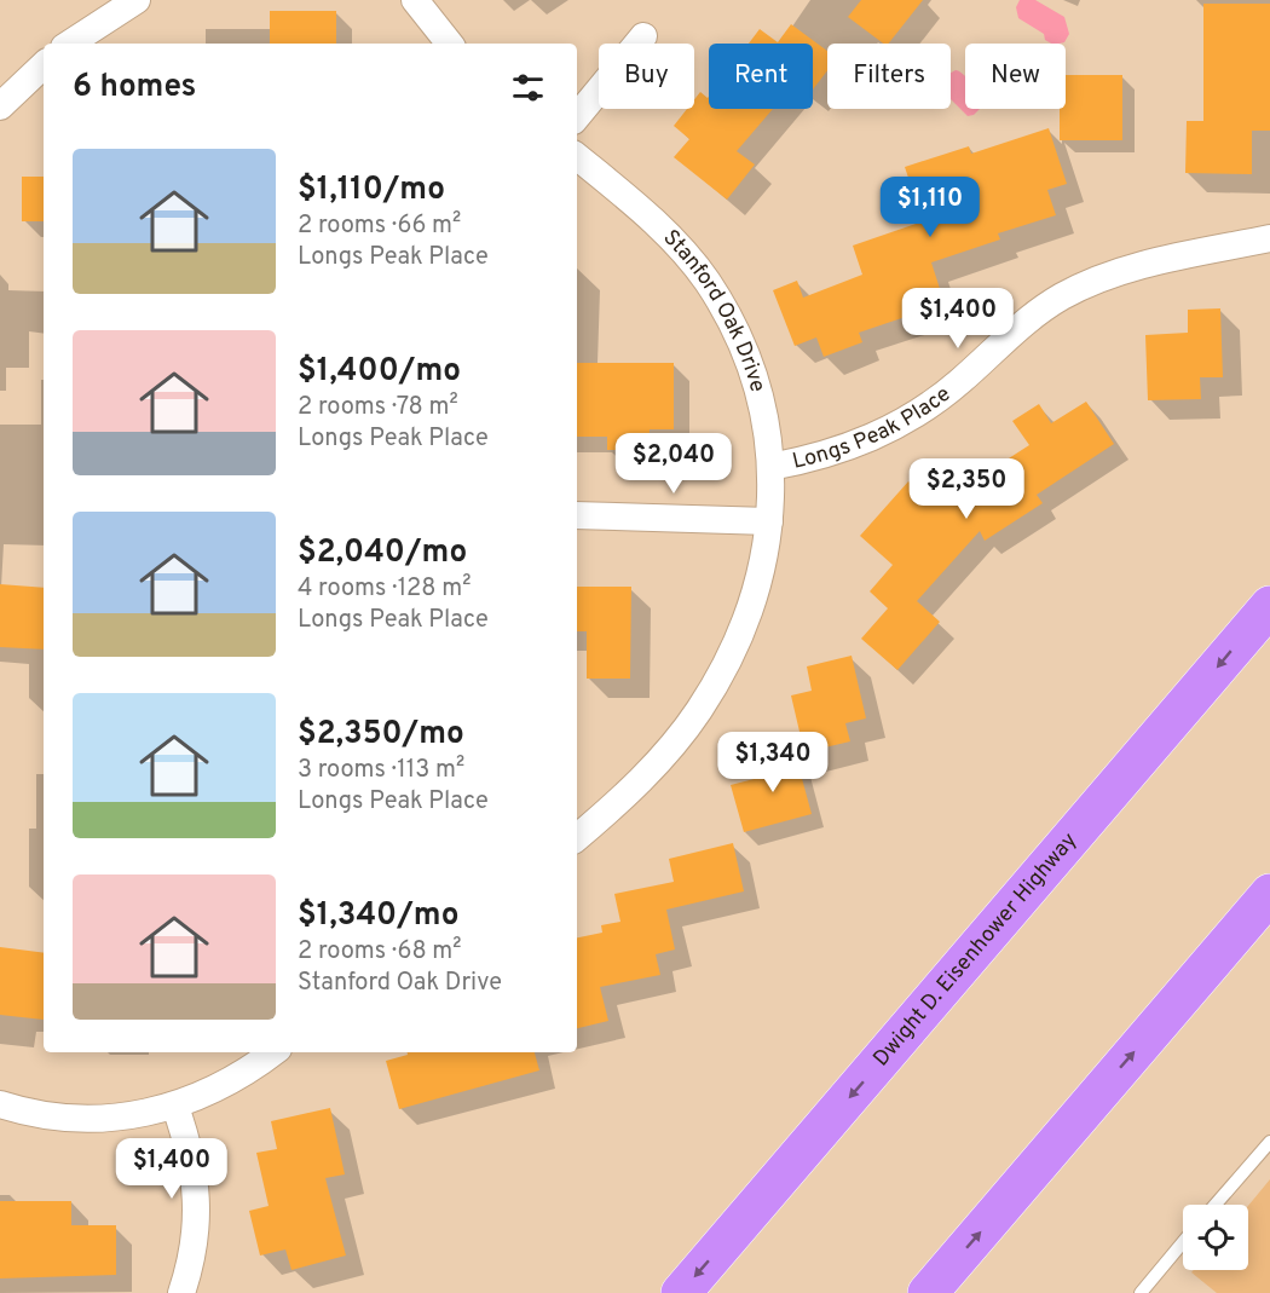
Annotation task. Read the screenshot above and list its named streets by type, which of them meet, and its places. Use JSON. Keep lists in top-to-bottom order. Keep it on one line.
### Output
{"streets":{"highway":["Dwight D. Eisenhower Highway"],"street":["Stanford Oak Drive","Longs Peak Place"]},"crossings":[["Stanford Oak Drive","Longs Peak Place"]],"page":{"chip":["Buy","Rent","Filters","New"],"heading":"6 homes","list":[{"name":"$1,110/mo","note":"2 rooms · 66 m² · Longs Peak Place"},{"name":"$1,400/mo","note":"2 rooms · 78 m² · Longs Peak Place"},{"name":"$2,040/mo","note":"4 rooms · 128 m² · Longs Peak Place"},{"name":"$2,350/mo","note":"3 rooms · 113 m² · Longs Peak Place"},{"name":"$1,340/mo","note":"2 rooms · 68 m² · Stanford Oak Drive"}],"price":["$1,110","$1,400","$2,040","$2,350","$1,340","$1,400"]}}
